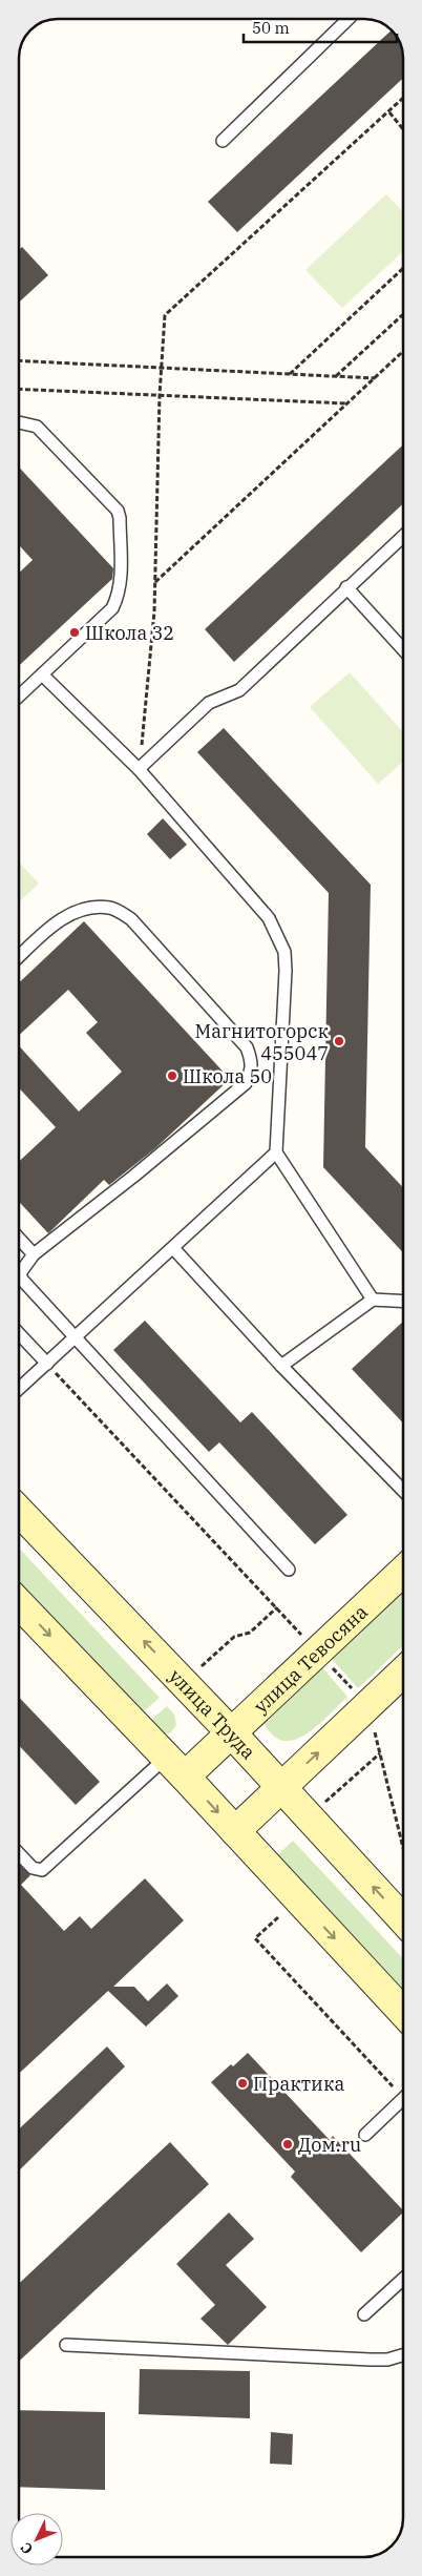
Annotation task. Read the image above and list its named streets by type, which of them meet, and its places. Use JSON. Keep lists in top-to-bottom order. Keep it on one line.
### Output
{"streets":{"main road":["улица Тевосяна","улица Труда"]},"crossings":[["улица Тевосяна","улица Труда"]],"places":["Школа 32","Магнитогорск 455047","Школа 50","Практика","Дом.ru"],"scale_bar":"50 m","north":"bottom left"}
